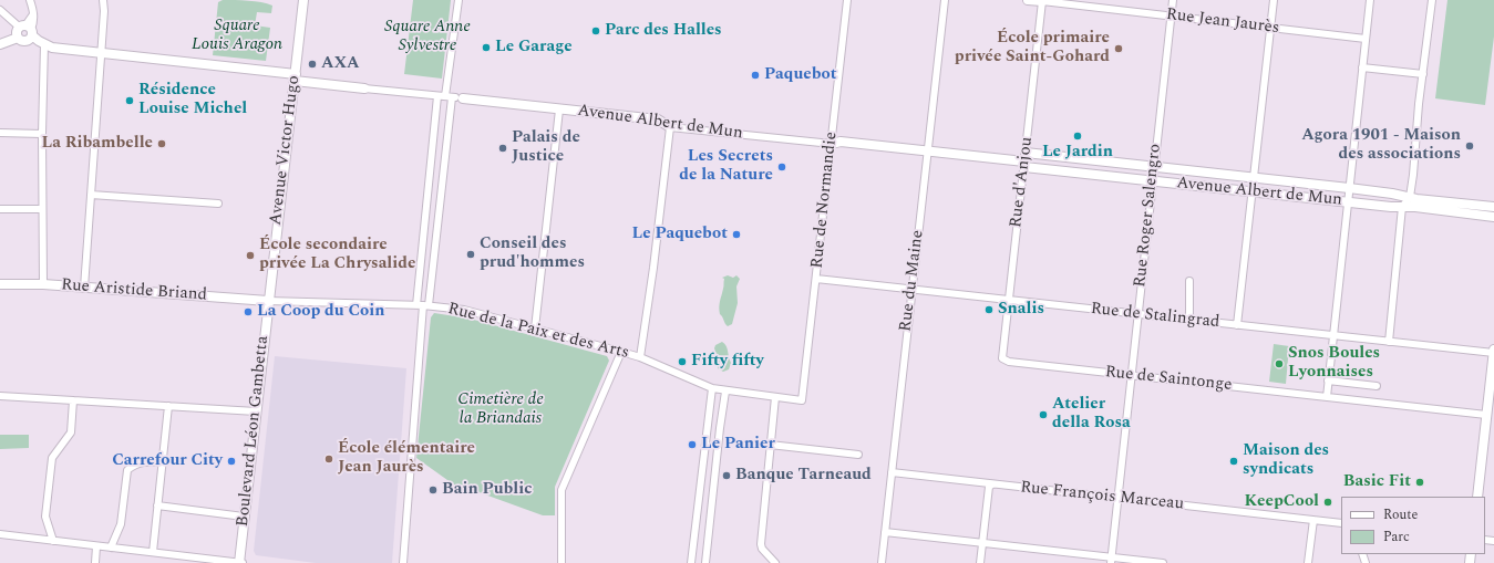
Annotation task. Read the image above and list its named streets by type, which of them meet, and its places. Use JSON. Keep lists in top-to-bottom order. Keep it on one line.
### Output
{"streets":{"street":["Rue Jean Jaurès","Avenue Albert de Mun","Avenue Victor Hugo","Rue d'Anjou","Rue de Normandie","Rue Roger Salengro","Rue du Maine","Rue Aristide Briand","Rue de Stalingrad","Rue de la Paix et des Arts","Rue de Saintonge","Boulevard Léon Gambetta","Rue François Marceau"]},"crossings":[["Rue Jean Jaurès","Rue d'Anjou"],["Rue Jean Jaurès","Rue Roger Salengro"],["Avenue Albert de Mun","Avenue Victor Hugo"],["Avenue Albert de Mun","Rue d'Anjou"],["Avenue Albert de Mun","Rue de Normandie"],["Avenue Albert de Mun","Rue Roger Salengro"],["Avenue Albert de Mun","Rue du Maine"],["Avenue Victor Hugo","Rue Aristide Briand"],["Avenue Victor Hugo","Rue de la Paix et des Arts"],["Avenue Victor Hugo","Boulevard Léon Gambetta"],["Rue d'Anjou","Rue de Stalingrad"],["Rue d'Anjou","Rue de Saintonge"],["Rue de Normandie","Rue de Stalingrad"],["Rue de Normandie","Rue de la Paix et des Arts"],["Rue Roger Salengro","Rue de Stalingrad"],["Rue Roger Salengro","Rue de Saintonge"],["Rue Roger Salengro","Rue François Marceau"],["Rue du Maine","Rue de Stalingrad"],["Rue du Maine","Rue François Marceau"],["Rue Aristide Briand","Rue de la Paix et des Arts"],["Rue Aristide Briand","Boulevard Léon Gambetta"],["Rue de la Paix et des Arts","Boulevard Léon Gambetta"]],"parks":["Square Louis Aragon","Square Anne Sylvestre","Cimetière de la Briandais"],"places":["Parc des Halles","Le Garage","École primaire privée Saint-Gohard","AXA","Paquebot","Résidence Louise Michel","Le Jardin","La Ribambelle","Agora 1901 - Maison des associations","Palais de Justice","Les Secrets de la Nature","Le Paquebot","Conseil des prud'hommes","École secondaire privée La Chrysalide","Snalis","La Coop du Coin","Fifty fifty","Snos Boules Lyonnaises","Atelier della Rosa","Le Panier","École élémentaire Jean Jaurès","Carrefour City","Maison des syndicats","Banque Tarneaud","Basic Fit","Bain Public","KeepCool"],"legend":["Route","Parc"]}
